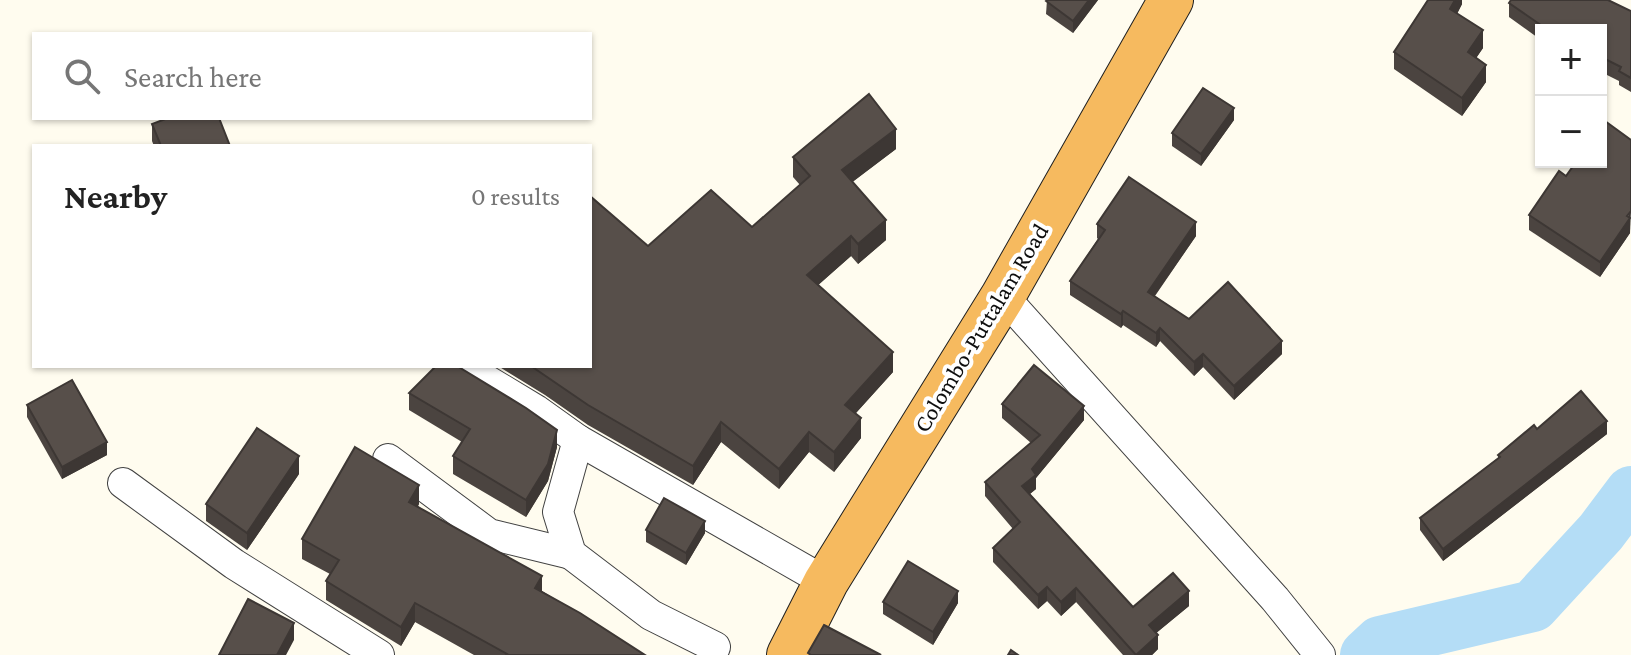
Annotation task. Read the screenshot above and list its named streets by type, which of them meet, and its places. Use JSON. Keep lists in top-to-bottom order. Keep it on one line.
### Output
{"streets":{"highway":["Colombo-Puttalam Road"]},"page":{"map_buttons":["+","−"],"search":"Search here","heading":["Nearby","0 results"]}}
